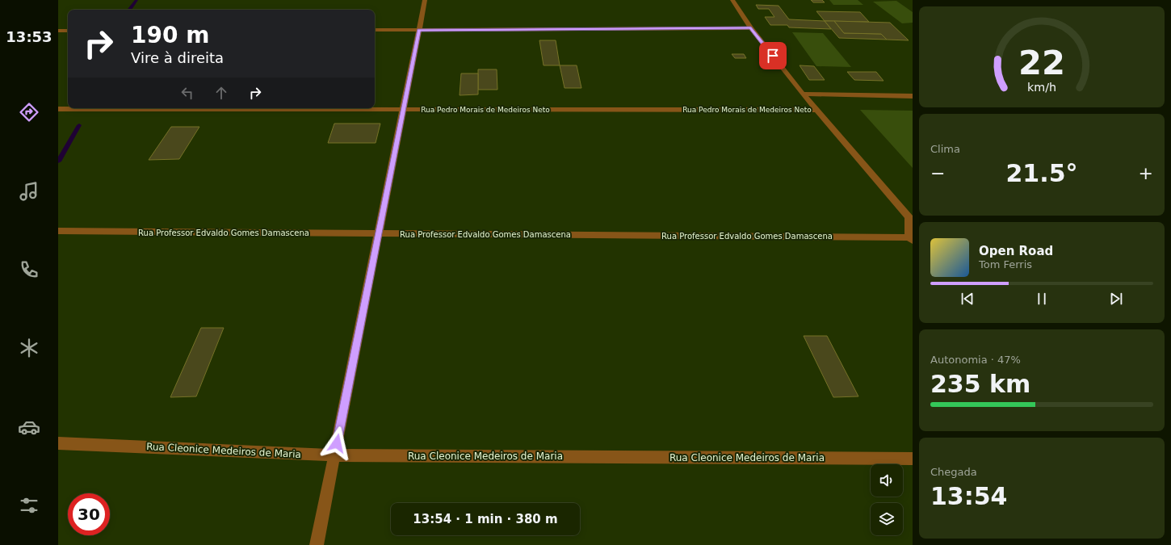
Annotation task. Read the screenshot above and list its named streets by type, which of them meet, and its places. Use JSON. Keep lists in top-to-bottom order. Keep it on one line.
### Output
{"streets":{"street":["Rua Pedro Morais de Medeiros Neto","Rua Professor Edvaldo Gomes Damascena","Rua Cleonice Medeiros de Maria"]},"page":{"tabs":"13:53","turn":["190 m","Vire à direita"],"tile":["Clima",["Autonomia · 47%","235 km"],["Chegada","13:54"]],"heat":["−","21.5°","+"],"song":["Open Road","Tom Ferris"],"limit":"30","trip":"13:54 · 1 min · 380 m","gauge":["22","km/h"]}}
